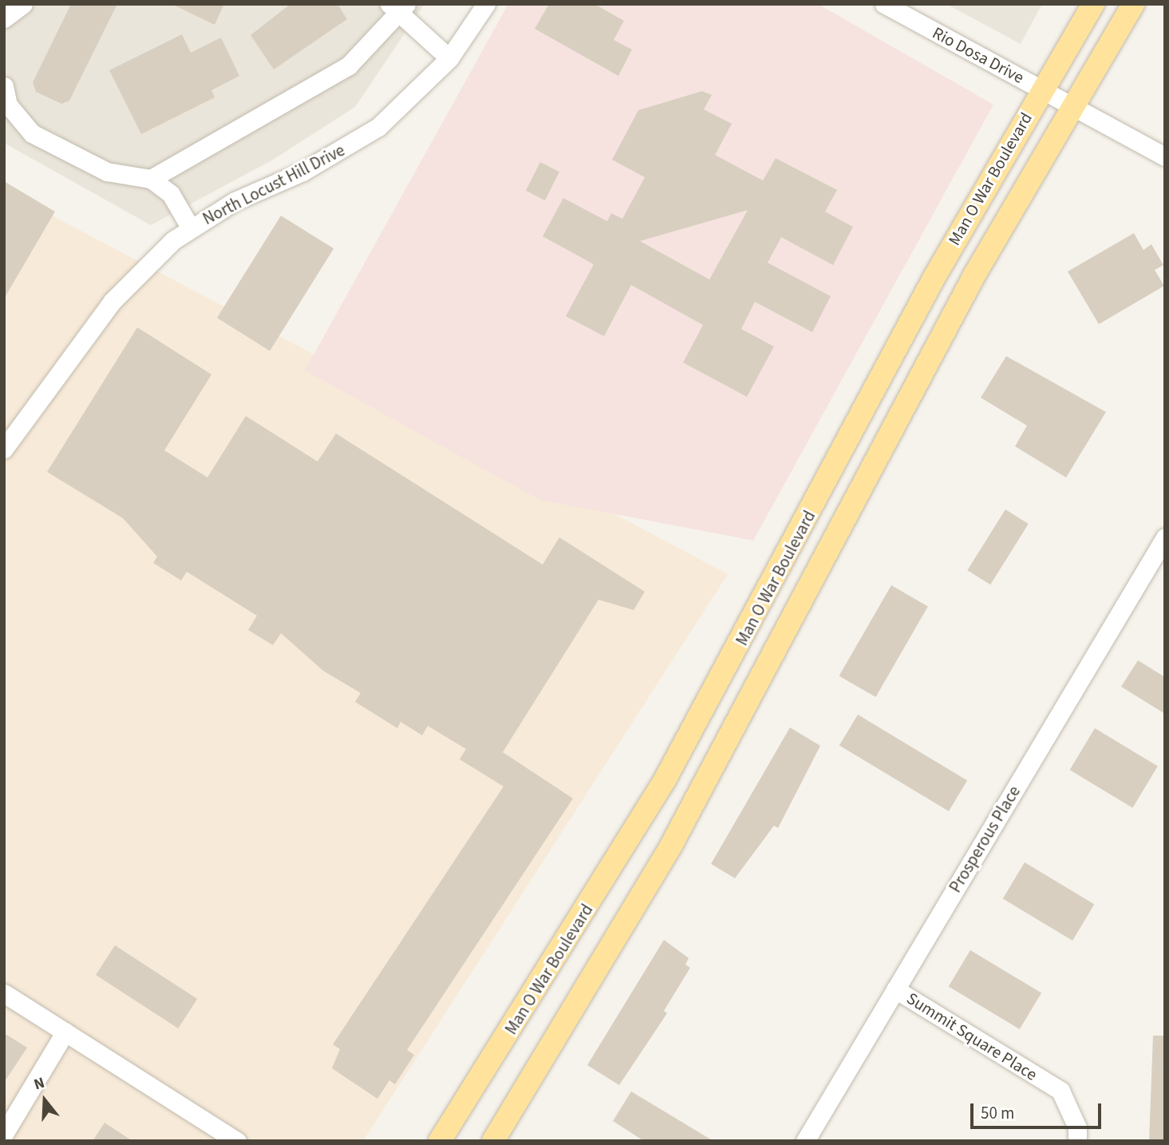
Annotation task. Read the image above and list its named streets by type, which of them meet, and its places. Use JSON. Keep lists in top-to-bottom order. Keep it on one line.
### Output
{"streets":{"main road":["Man O War Boulevard"],"street":["Rio Dosa Drive","North Locust Hill Drive","Prosperous Place","Summit Square Place"]},"crossings":[["Rio Dosa Drive","Man O War Boulevard"],["Prosperous Place","Summit Square Place"]],"scale_bar":"50 m","north":"top"}
